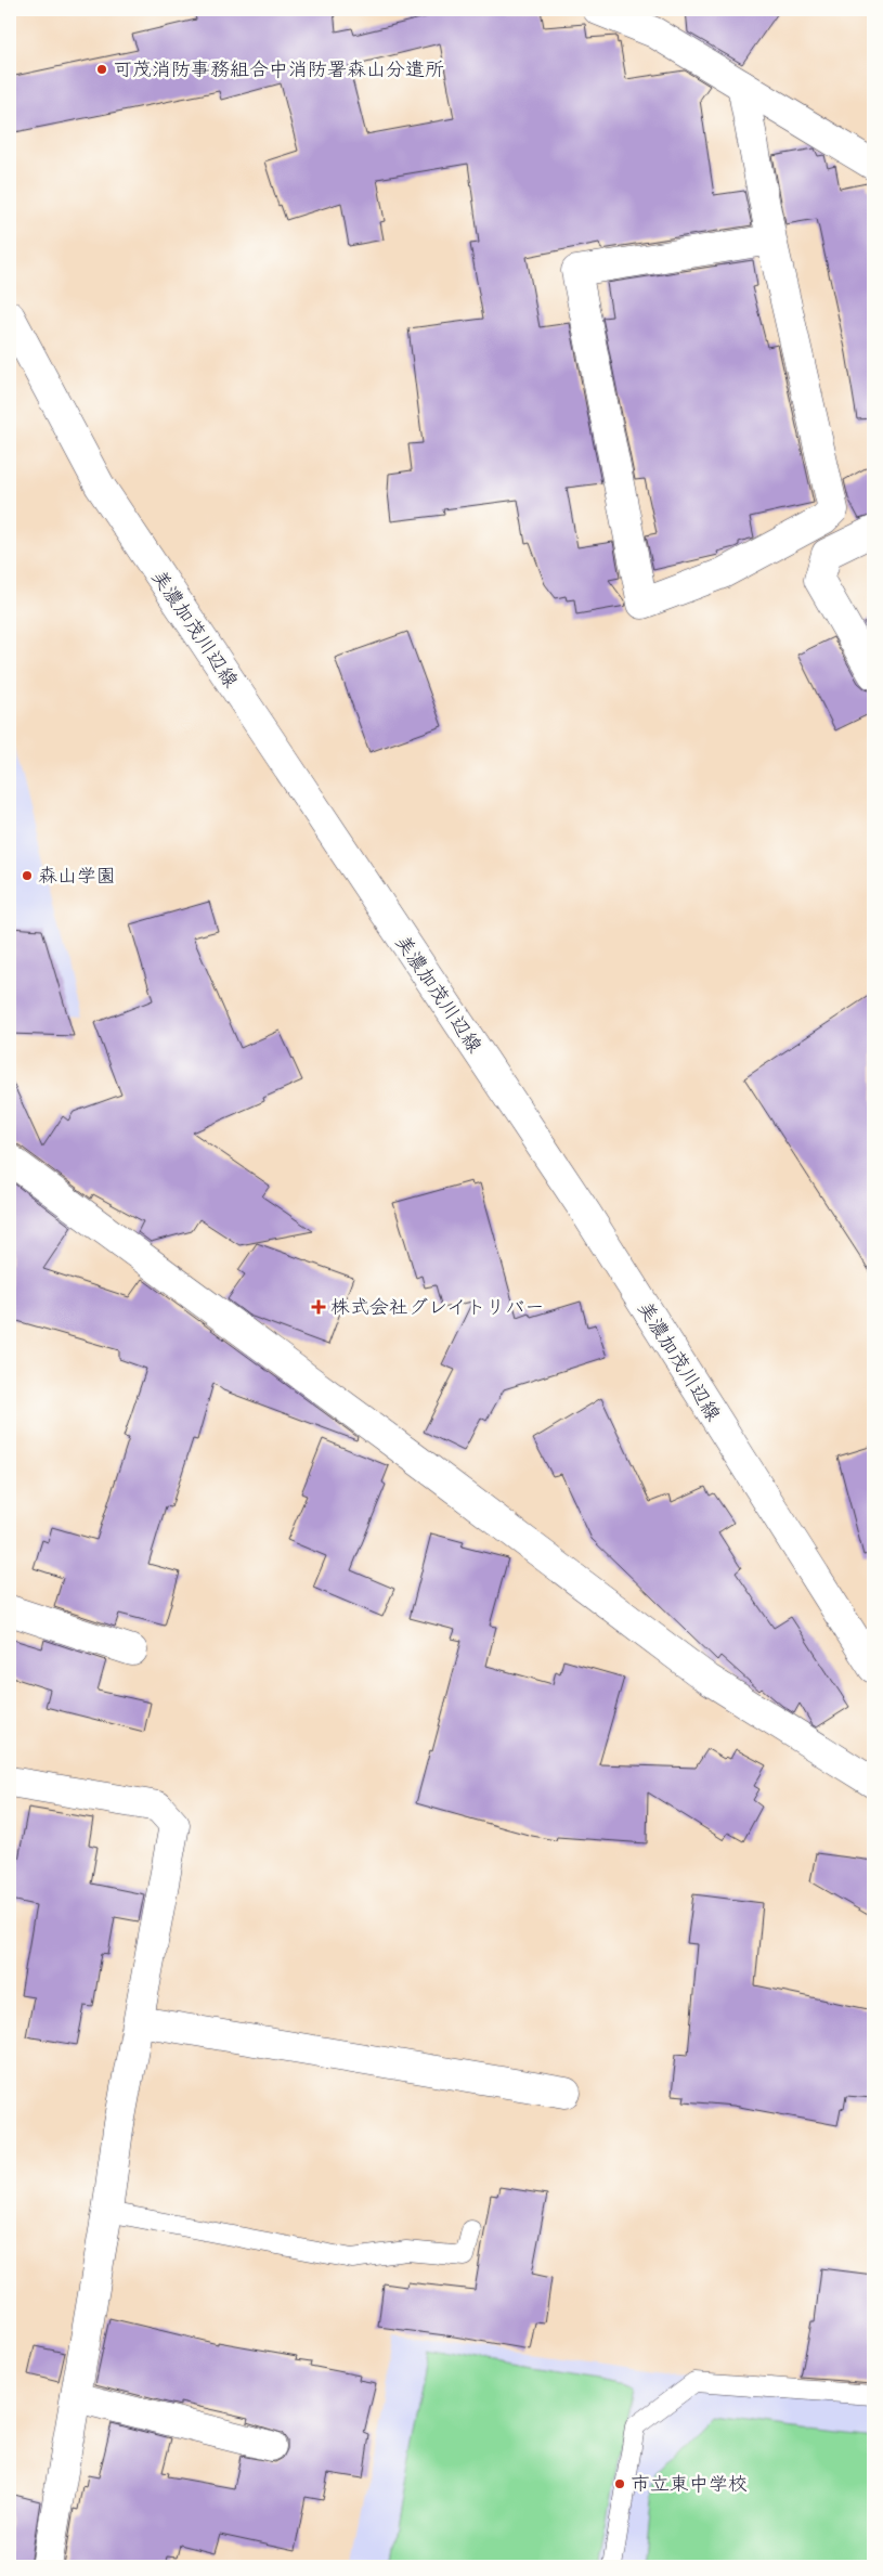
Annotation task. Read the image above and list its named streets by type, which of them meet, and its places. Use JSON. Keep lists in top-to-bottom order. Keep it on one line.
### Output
{"streets":{"street":["美濃加茂川辺線"]},"places":{"other":["可茂消防事務組合中消防署森山分遣所","森山学園","市立東中学校"],"health":["株式会社グレイトリバー"]}}
